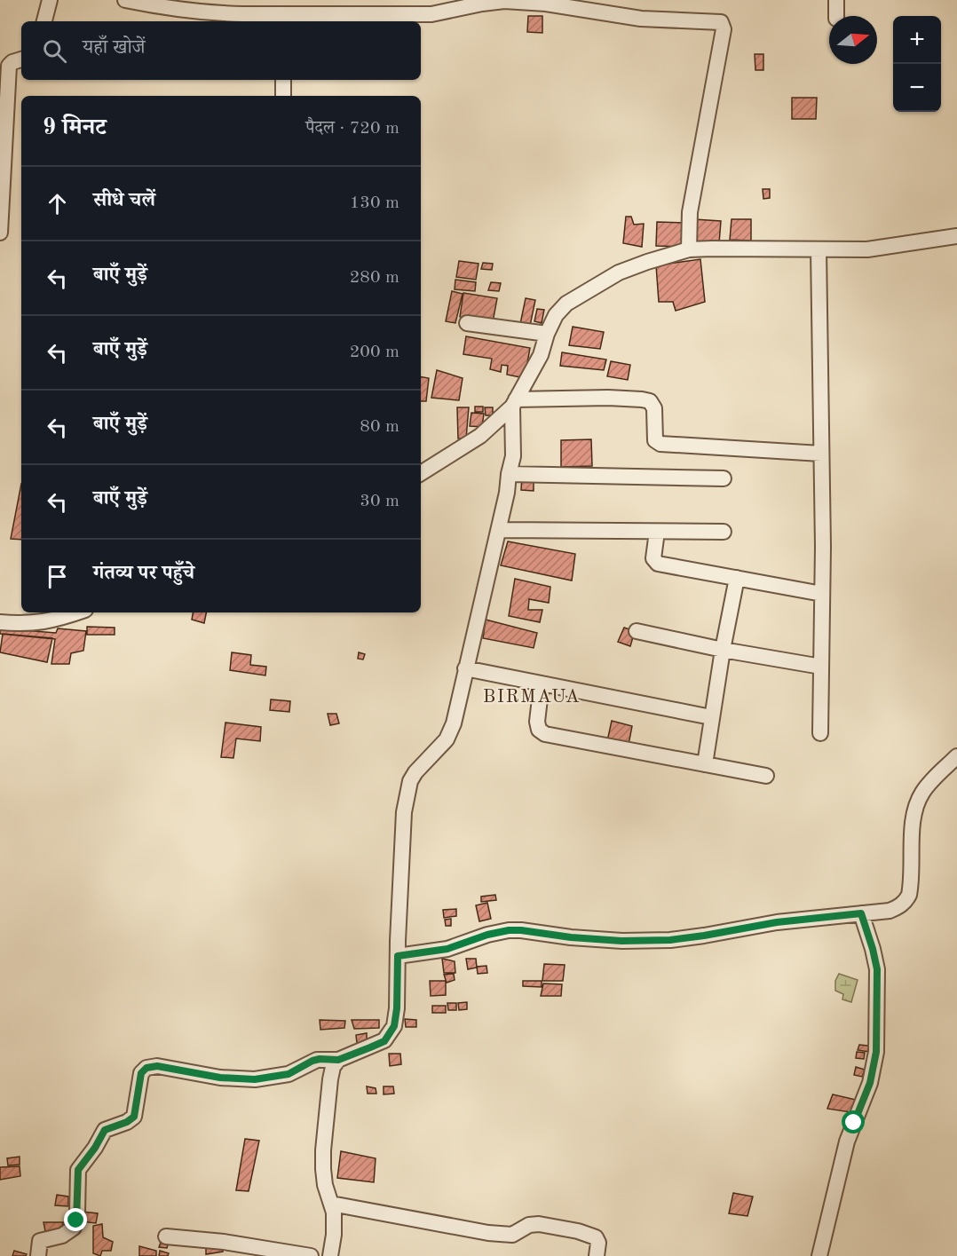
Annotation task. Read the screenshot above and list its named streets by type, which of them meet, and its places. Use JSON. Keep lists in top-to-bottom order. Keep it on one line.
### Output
{"districts":["BIRMAUA"],"north":"right","page":{"map_buttons":["+","−"],"search":"यहाँ खोजें","heading":["9 मिनट","पैदल · 720 m"],"list":[["सीधे चलें","130 m"],["बाएँ मुड़ें","280 m"],["बाएँ मुड़ें","200 m"],["बाएँ मुड़ें","80 m"],["बाएँ मुड़ें","30 m"],"गंतव्य पर पहुँचे"]}}
